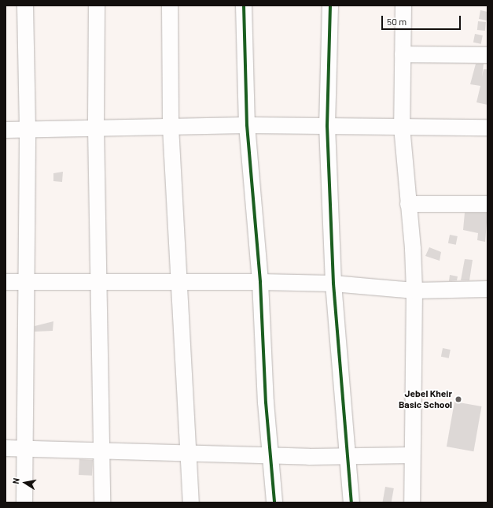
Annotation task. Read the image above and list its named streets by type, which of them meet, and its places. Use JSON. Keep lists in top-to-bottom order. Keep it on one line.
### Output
{"places":["Jebel Kheir Basic School"],"scale_bar":"50 m","north":"left"}
